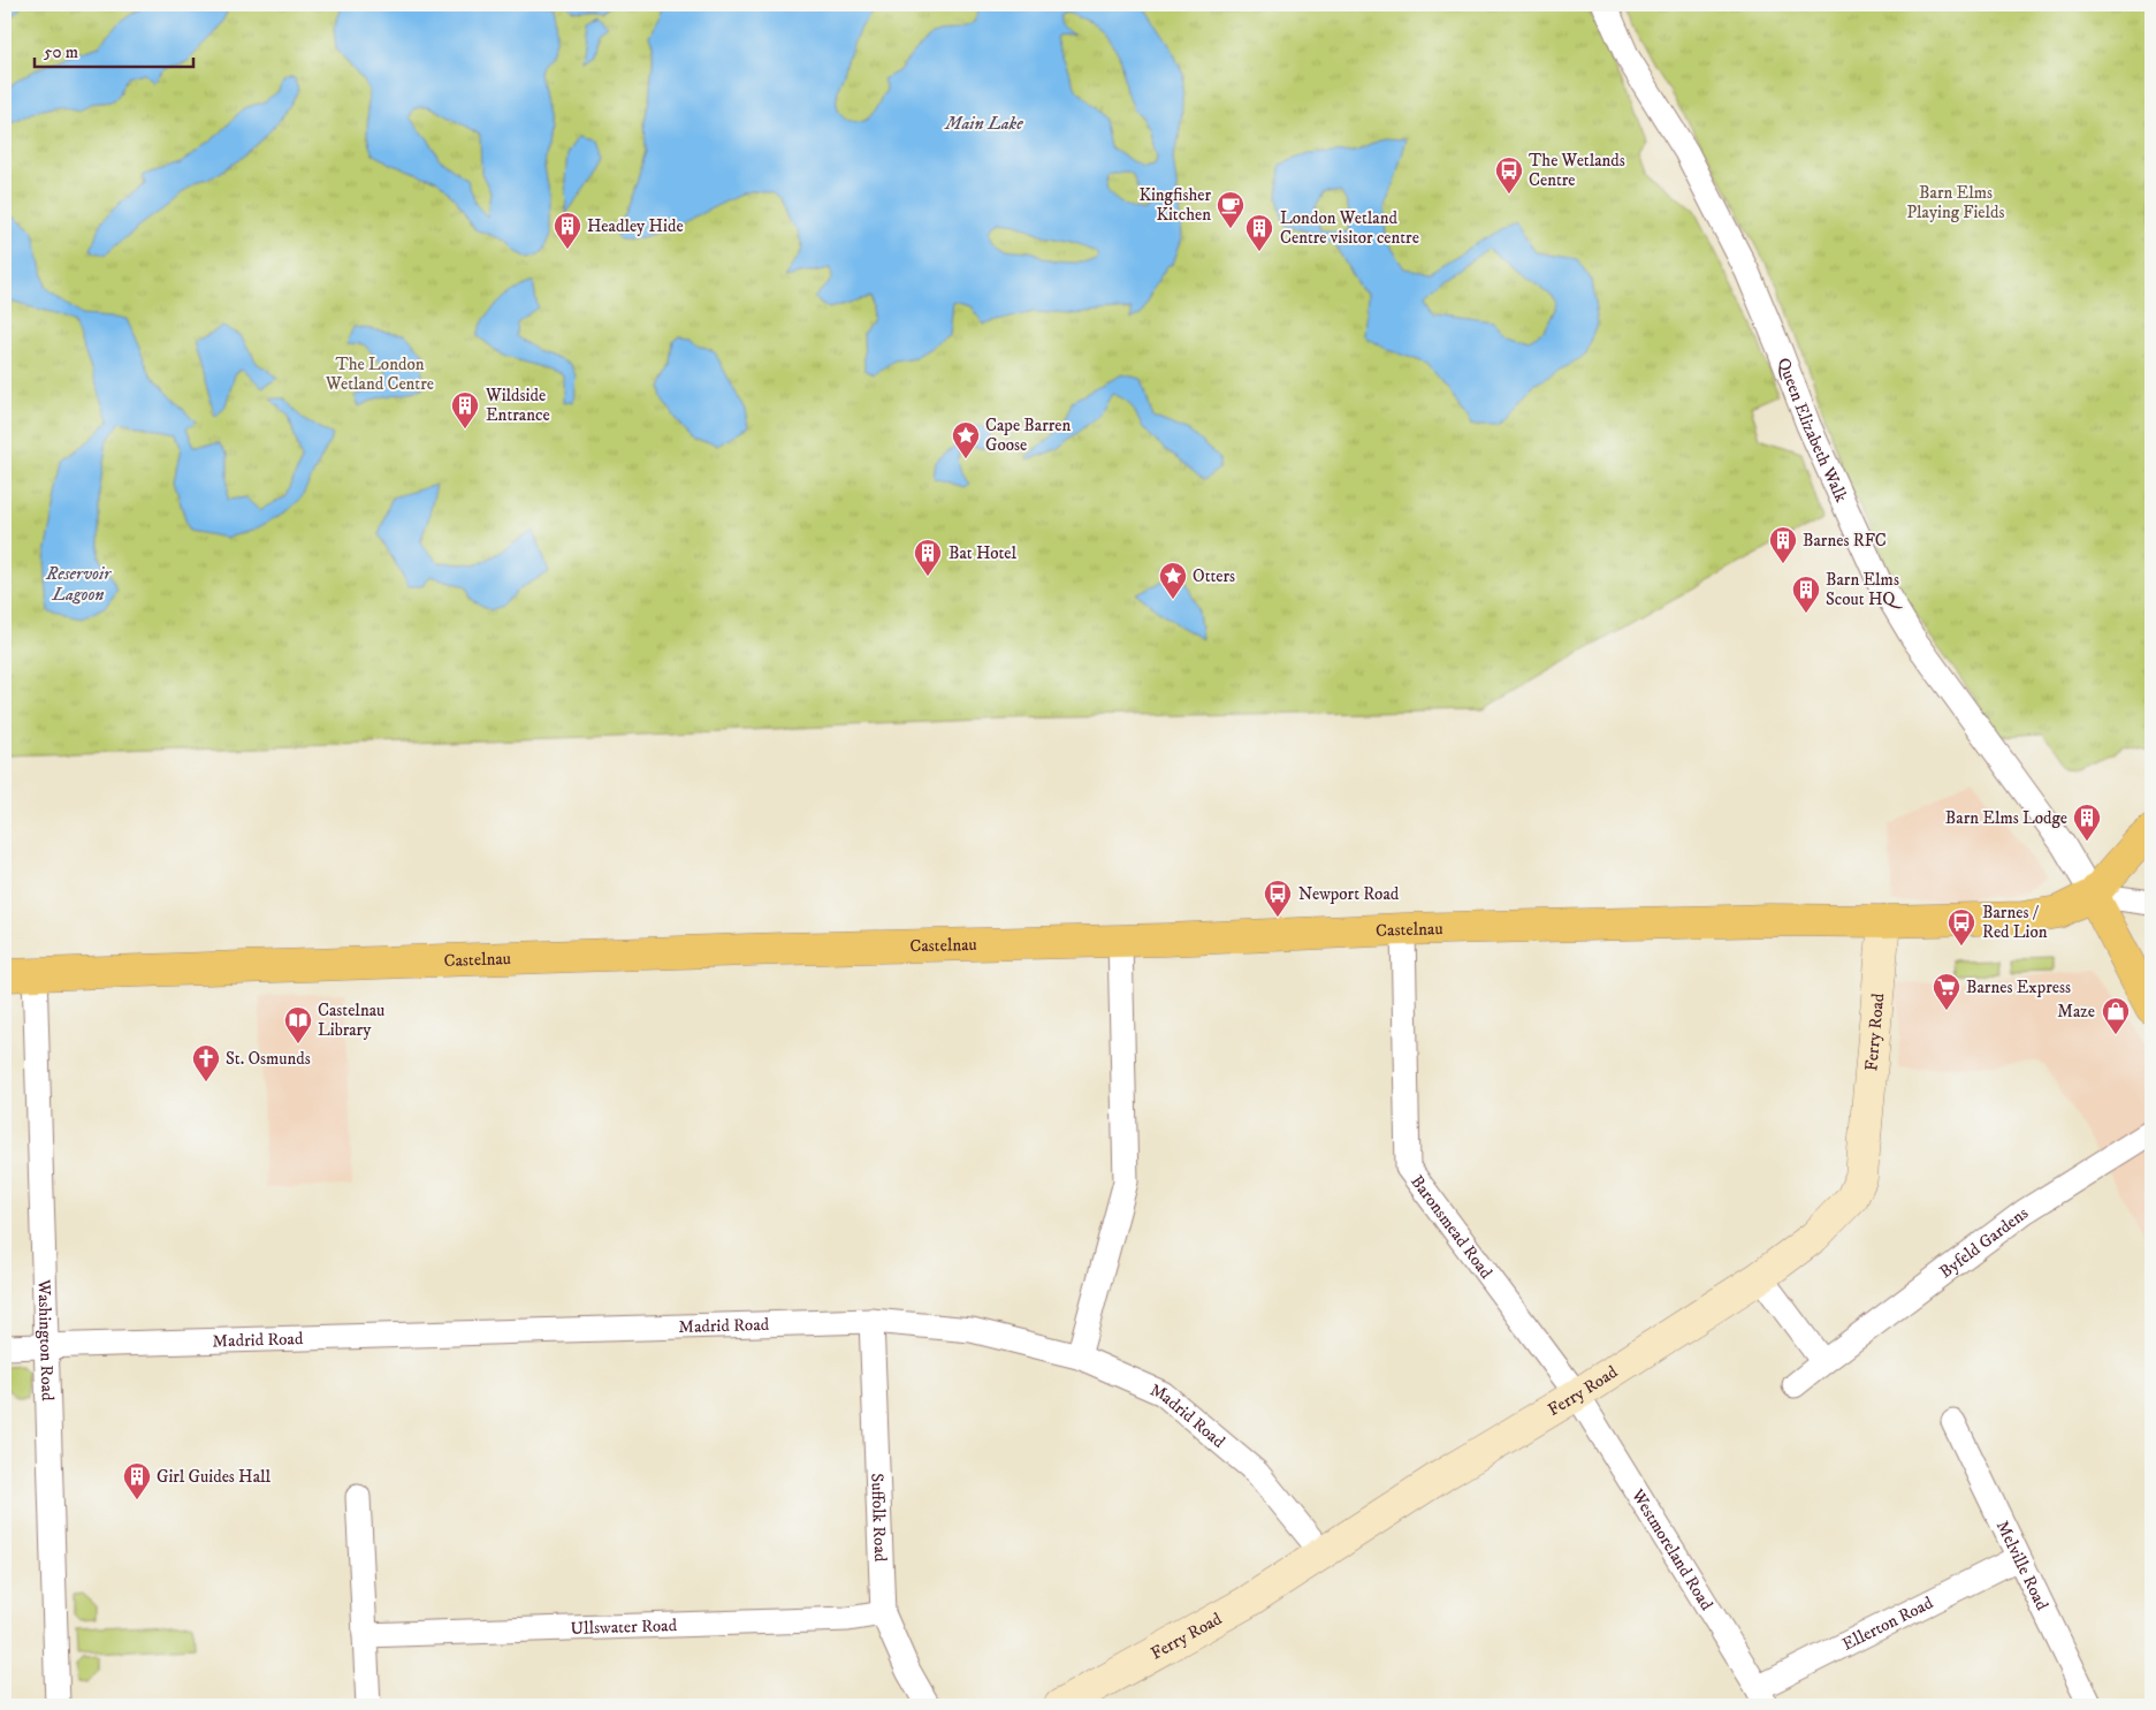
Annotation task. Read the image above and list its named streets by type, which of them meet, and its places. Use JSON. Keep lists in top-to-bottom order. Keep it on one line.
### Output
{"streets":{"main road":["Castelnau"],"street":["Queen Elizabeth Walk","Ferry Road","Baronsmead Road","Byfeld Gardens","Madrid Road","Washington Road","Suffolk Road","Westmoreland Road","Melville Road","Ellerton Road","Ullswater Road"]},"crossings":[["Queen Elizabeth Walk","Castelnau"],["Castelnau","Ferry Road"],["Castelnau","Baronsmead Road"],["Castelnau","Washington Road"],["Ferry Road","Baronsmead Road"],["Ferry Road","Madrid Road"],["Ferry Road","Westmoreland Road"],["Baronsmead Road","Westmoreland Road"],["Madrid Road","Washington Road"],["Madrid Road","Suffolk Road"],["Suffolk Road","Ullswater Road"],["Westmoreland Road","Ellerton Road"],["Melville Road","Ellerton Road"]],"water":["Main Lake","Reservoir Lagoon"],"parks":["Barn Elms Playing Fields","The London Wetland Centre"],"places":{"bus stop":["The Wetlands Centre","Newport Road","Barnes / Red Lion"],"cafe":["Kingfisher Kitchen"],"building":["Headley Hide","London Wetland Centre visitor centre","Wildside Entrance","Barnes RFC","Bat Hotel","Barn Elms Scout HQ","Barn Elms Lodge","Girl Guides Hall"],"place":["Cape Barren Goose","Otters"],"supermarket":["Barnes Express"],"shop":["Maze"],"library":["Castelnau Library"],"church":["St. Osmunds"]},"scale_bar":"50 m"}
